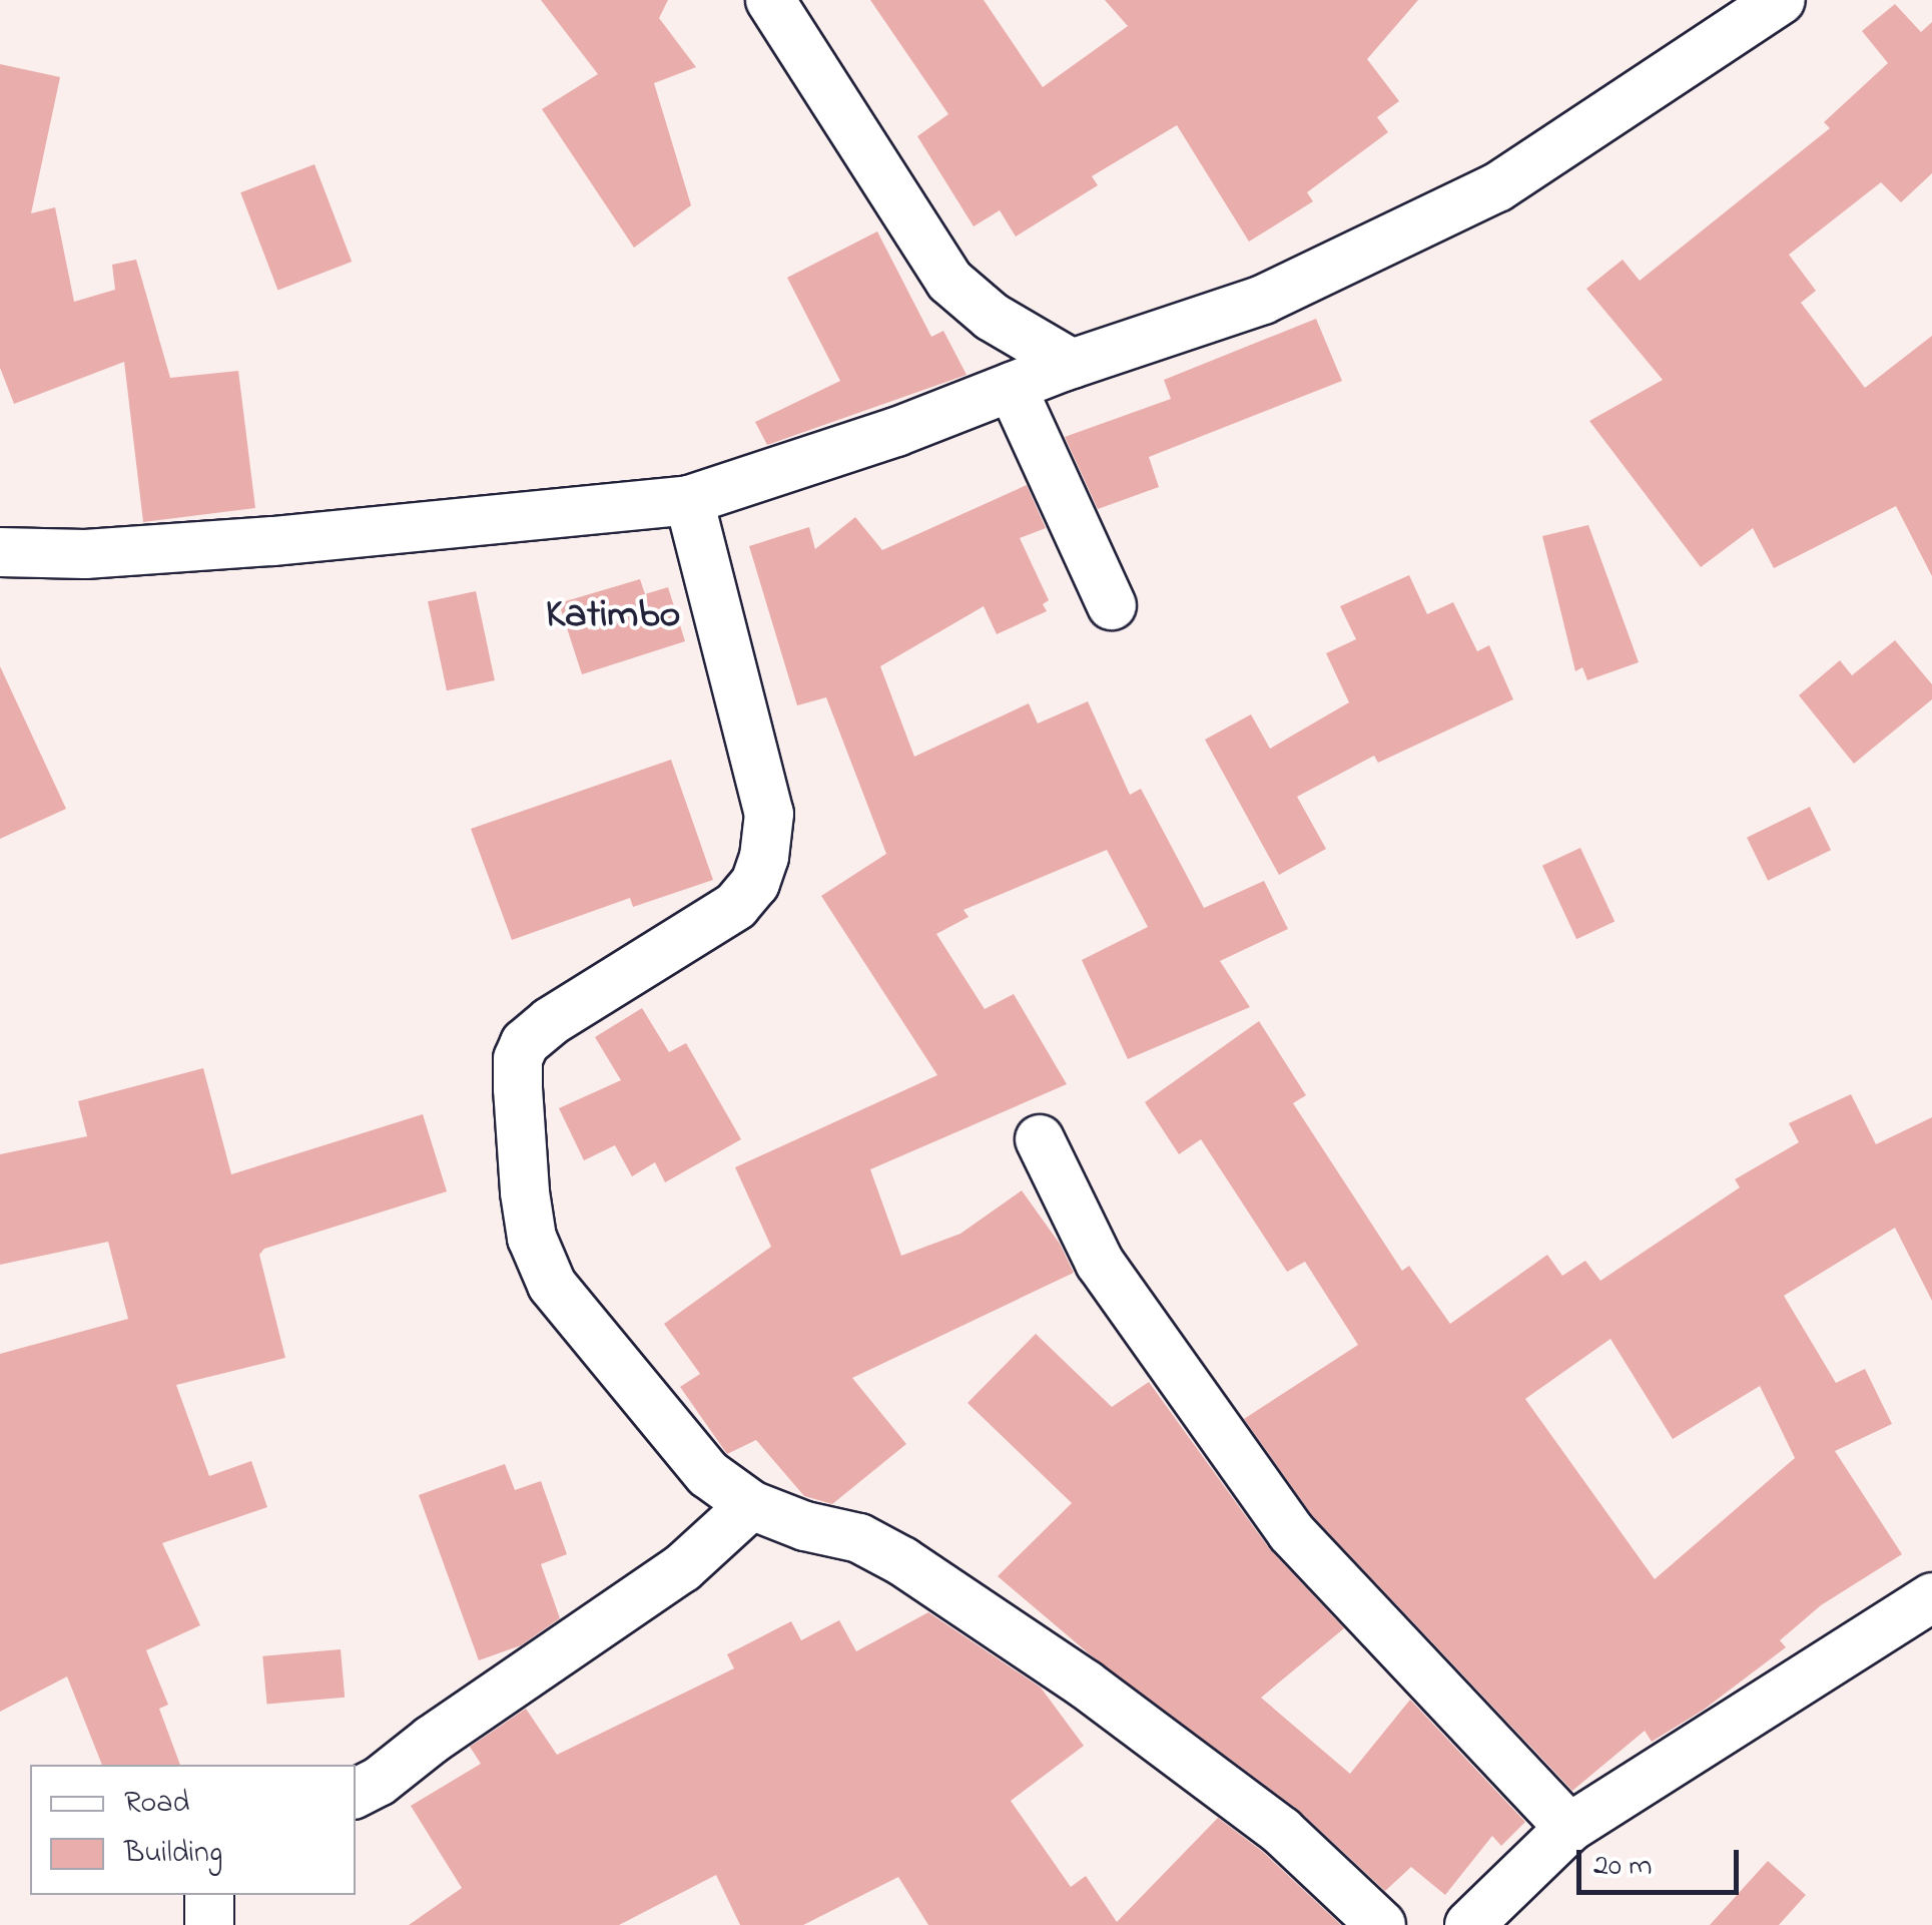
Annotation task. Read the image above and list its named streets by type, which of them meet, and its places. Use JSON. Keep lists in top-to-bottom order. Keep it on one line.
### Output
{"districts":["Katimbo"],"legend":["Road","Building"],"scale_bar":"20 m"}
